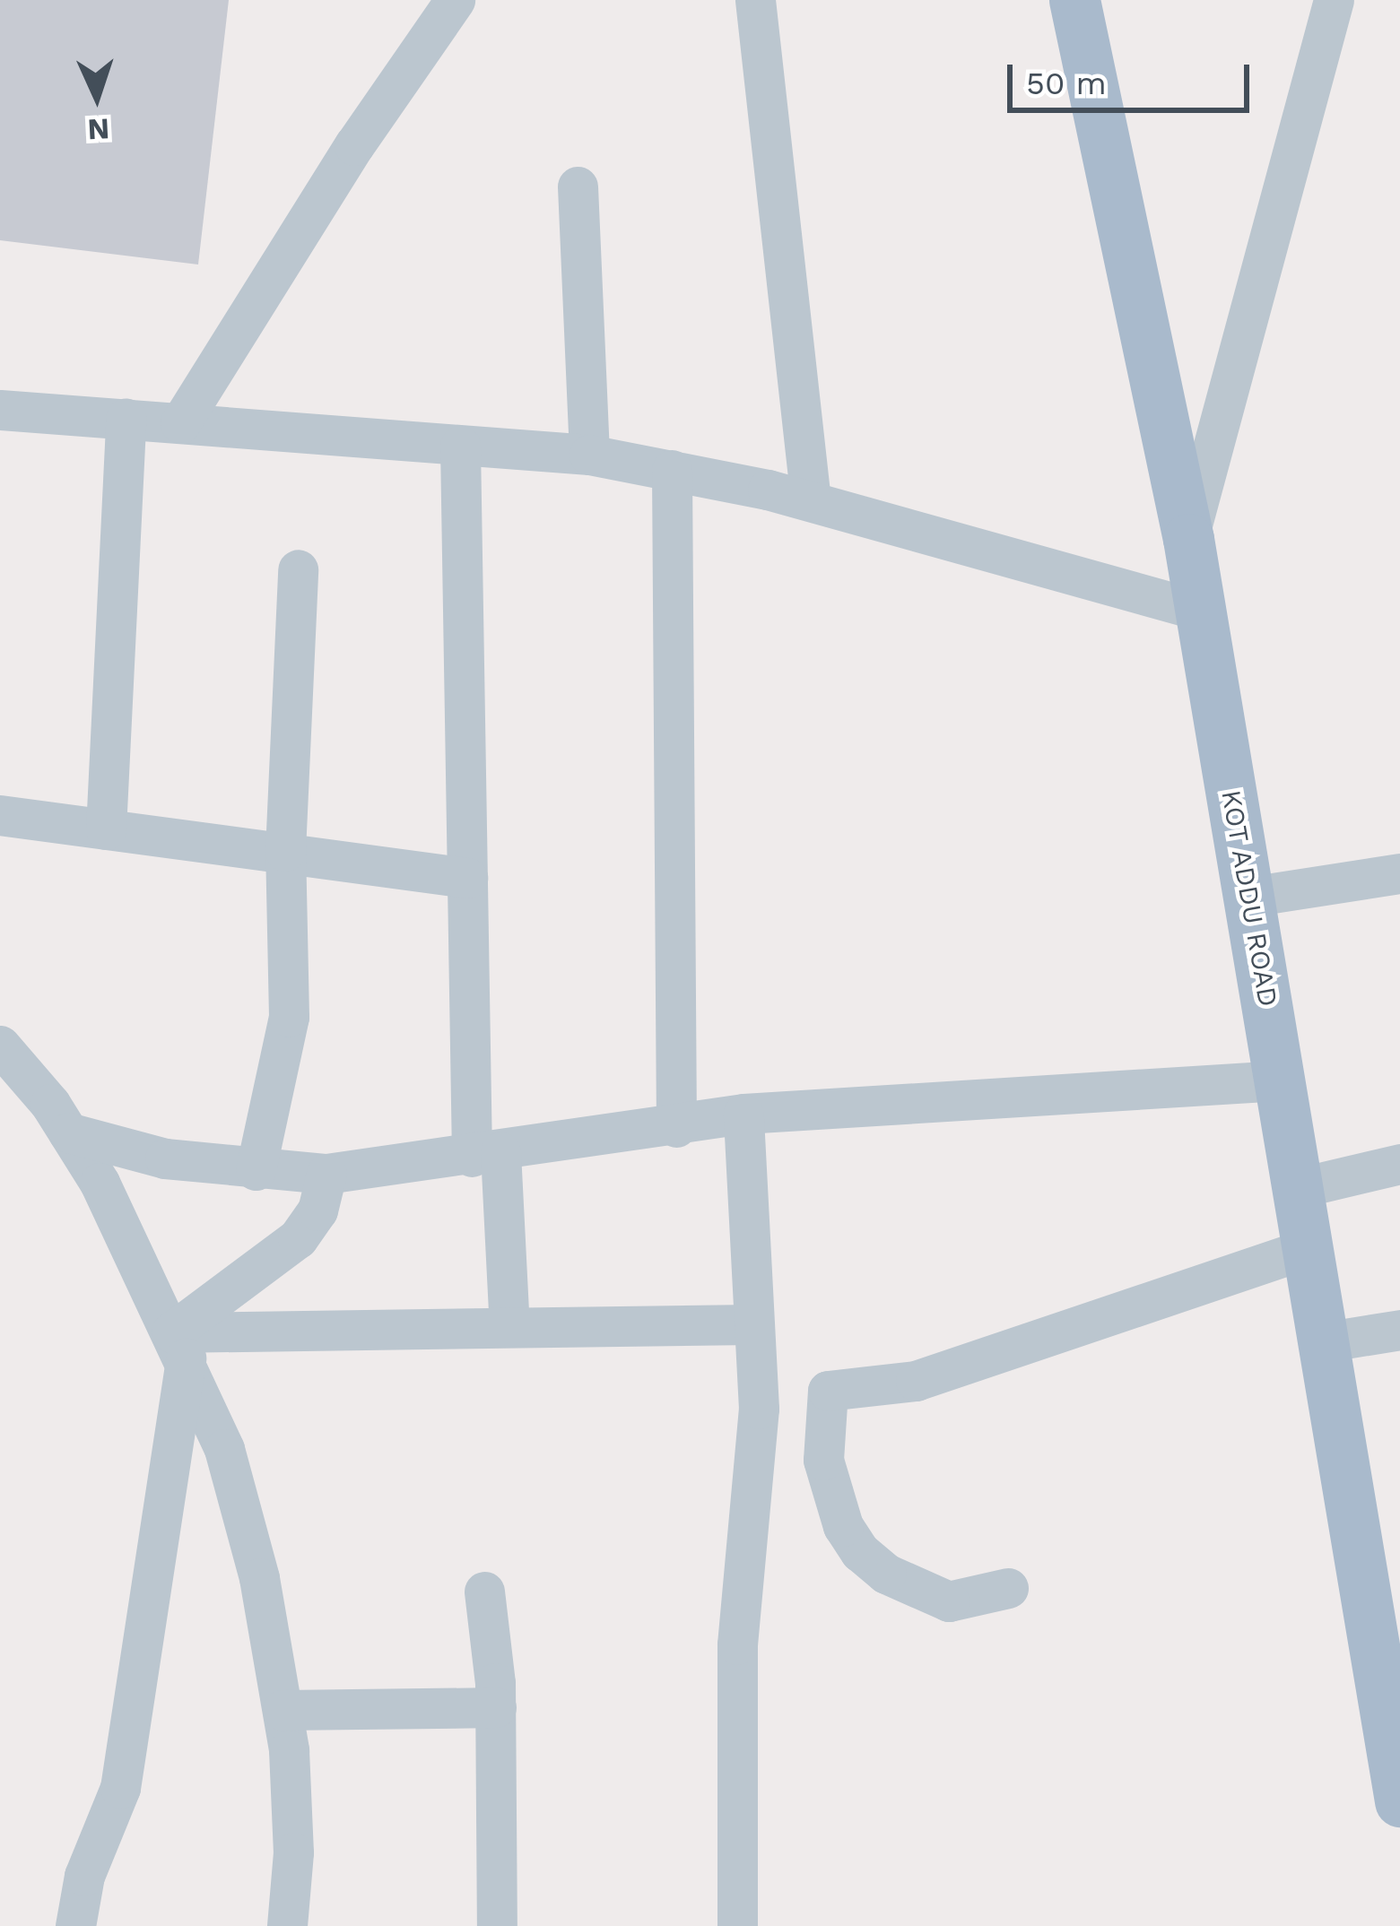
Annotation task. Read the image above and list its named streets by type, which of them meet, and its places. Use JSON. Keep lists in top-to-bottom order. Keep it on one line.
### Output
{"streets":{"main road":["KOT ADDU ROAD"]},"scale_bar":"50 m","north":"bottom"}
